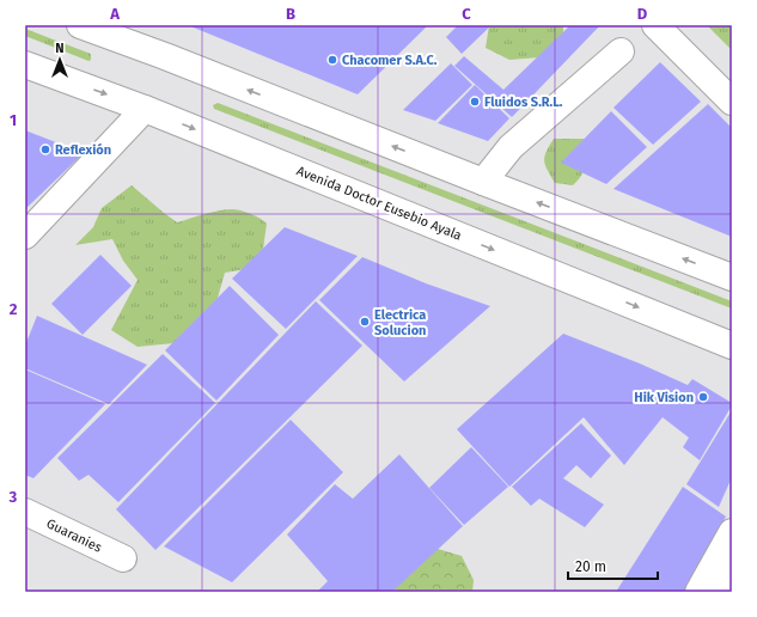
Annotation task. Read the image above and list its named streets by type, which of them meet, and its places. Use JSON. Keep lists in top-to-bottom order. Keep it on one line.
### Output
{"streets":{"main road":["Avenida Doctor Eusebio Ayala","Guaranies"]},"places":["Chacomer S.A.C.","Fluidos S.R.L.","Reflexión","Electrica Solucion","Hik Vision"],"scale_bar":"20 m","north":"top","grid":{"columns":["A","B","C","D"],"rows":["1","2","3"]}}
